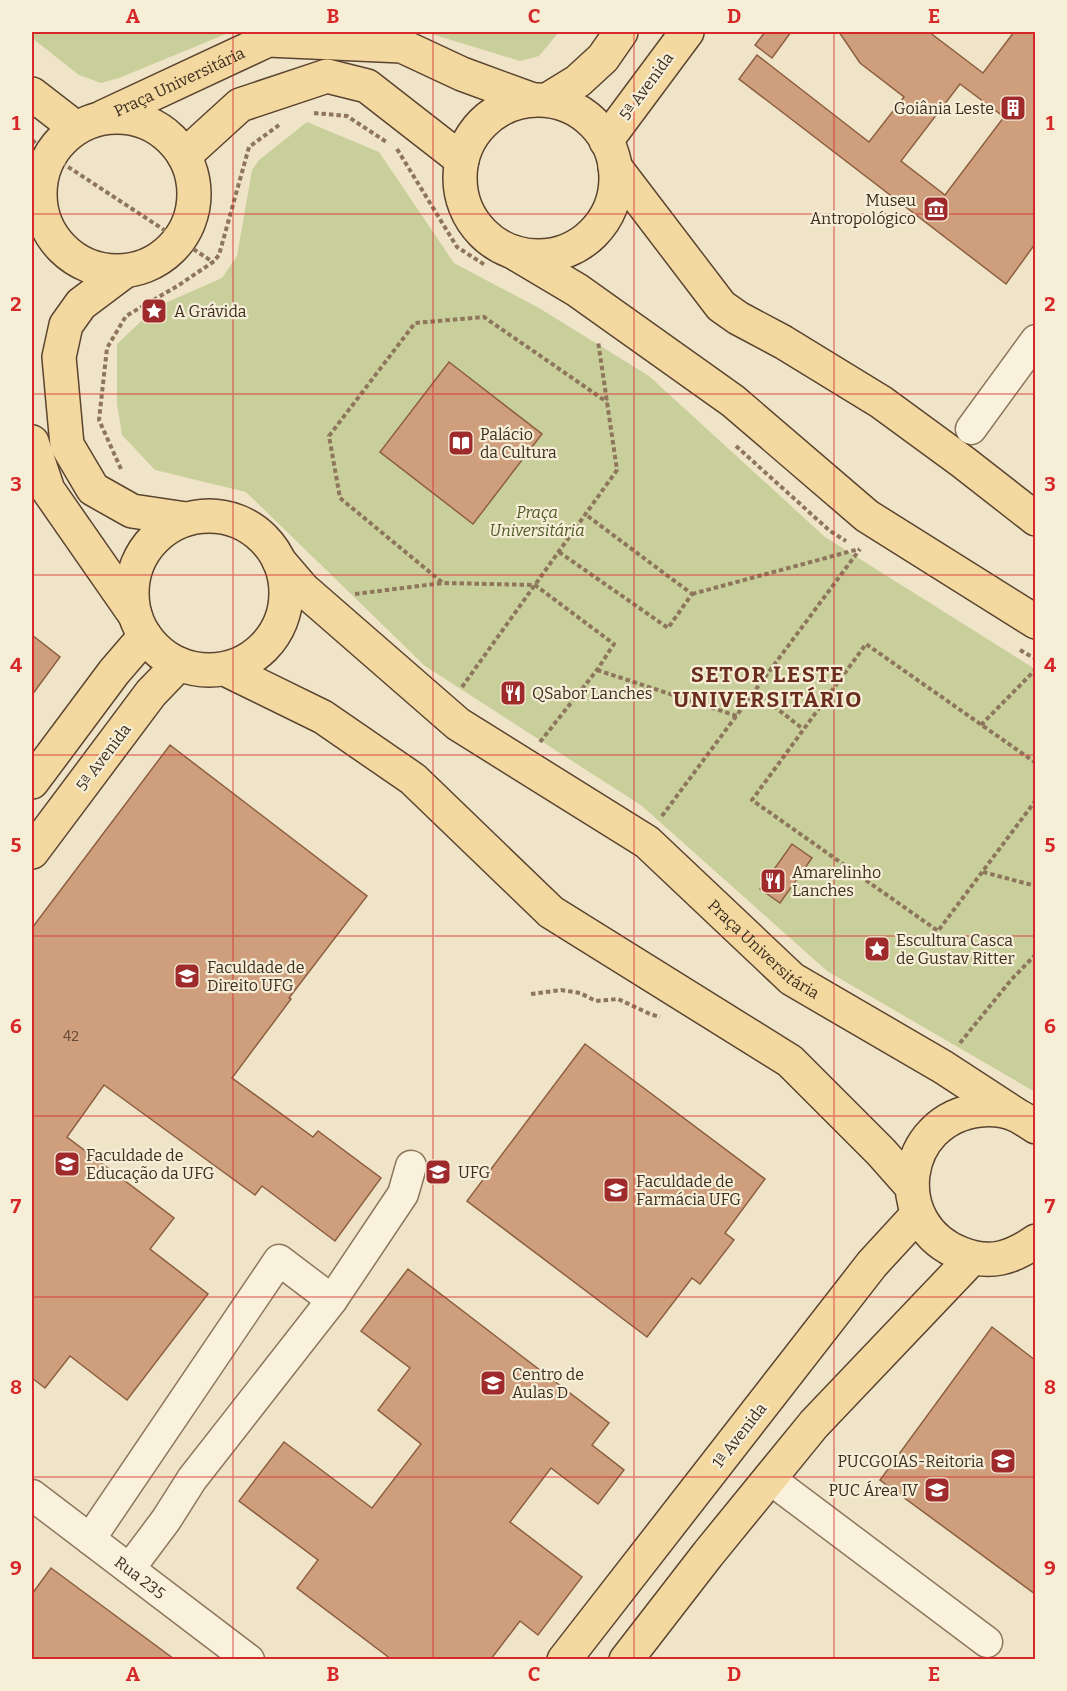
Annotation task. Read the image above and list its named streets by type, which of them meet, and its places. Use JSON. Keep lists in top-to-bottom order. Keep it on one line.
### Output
{"streets":{"main road":["Praça Universitária","5ª Avenida","1ª Avenida"],"street":["Rua 235"]},"crossings":[["Praça Universitária","5ª Avenida"]],"districts":["SETOR LESTE UNIVERSITÁRIO"],"parks":["Praça Universitária"],"places":{"building":["Goiânia Leste"],"museum":["Museu Antropológico"],"place":["A Grávida","Escultura Casca de Gustav Ritter"],"library":["Palácio da Cultura"],"restaurant":["QSabor Lanches","Amarelinho Lanches"],"school or university":["Faculdade de Direito UFG","Faculdade de Educação da UFG","UFG","Faculdade de Farmácia UFG","Centro de Aulas D","PUCGOIAS-Reitoria","PUC Área IV"]},"house_numbers":["42"],"grid":{"columns":["A","B","C","D","E"],"rows":["1","2","3","4","5","6","7","8","9"]}}
